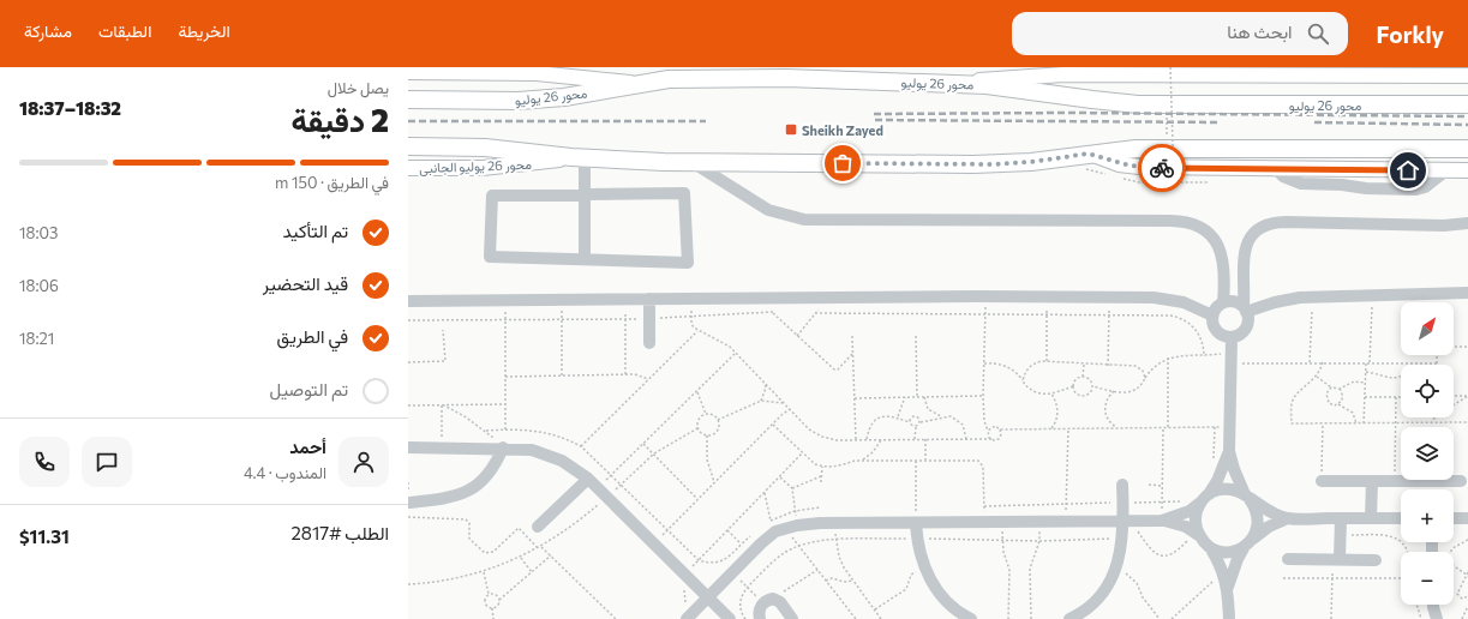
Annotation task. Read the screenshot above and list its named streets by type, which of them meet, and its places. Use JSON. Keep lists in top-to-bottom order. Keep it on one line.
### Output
{"streets":{"highway":["محور 26 يوليو"],"main road":["محور 26 يوليو الجانبى"]},"places":{"transit":["Sheikh Zayed"]},"north":"top right","page":{"header":"Forkly","search":"ابحث هنا","nav":["الخريطة","الطبقات","مشاركة"],"heading":["2 دقيقة","يصل خلال","18:32–18:37"],"panel":["أحمد","المندوب · 4.4","الطلب #2817","$11.31"],"bar":"في الطريق · 150 m","list":[["تم التأكيد","18:03"],["قيد التحضير","18:06"],["في الطريق","18:21"],"تم التوصيل"],"map_buttons":["+","−"]}}
